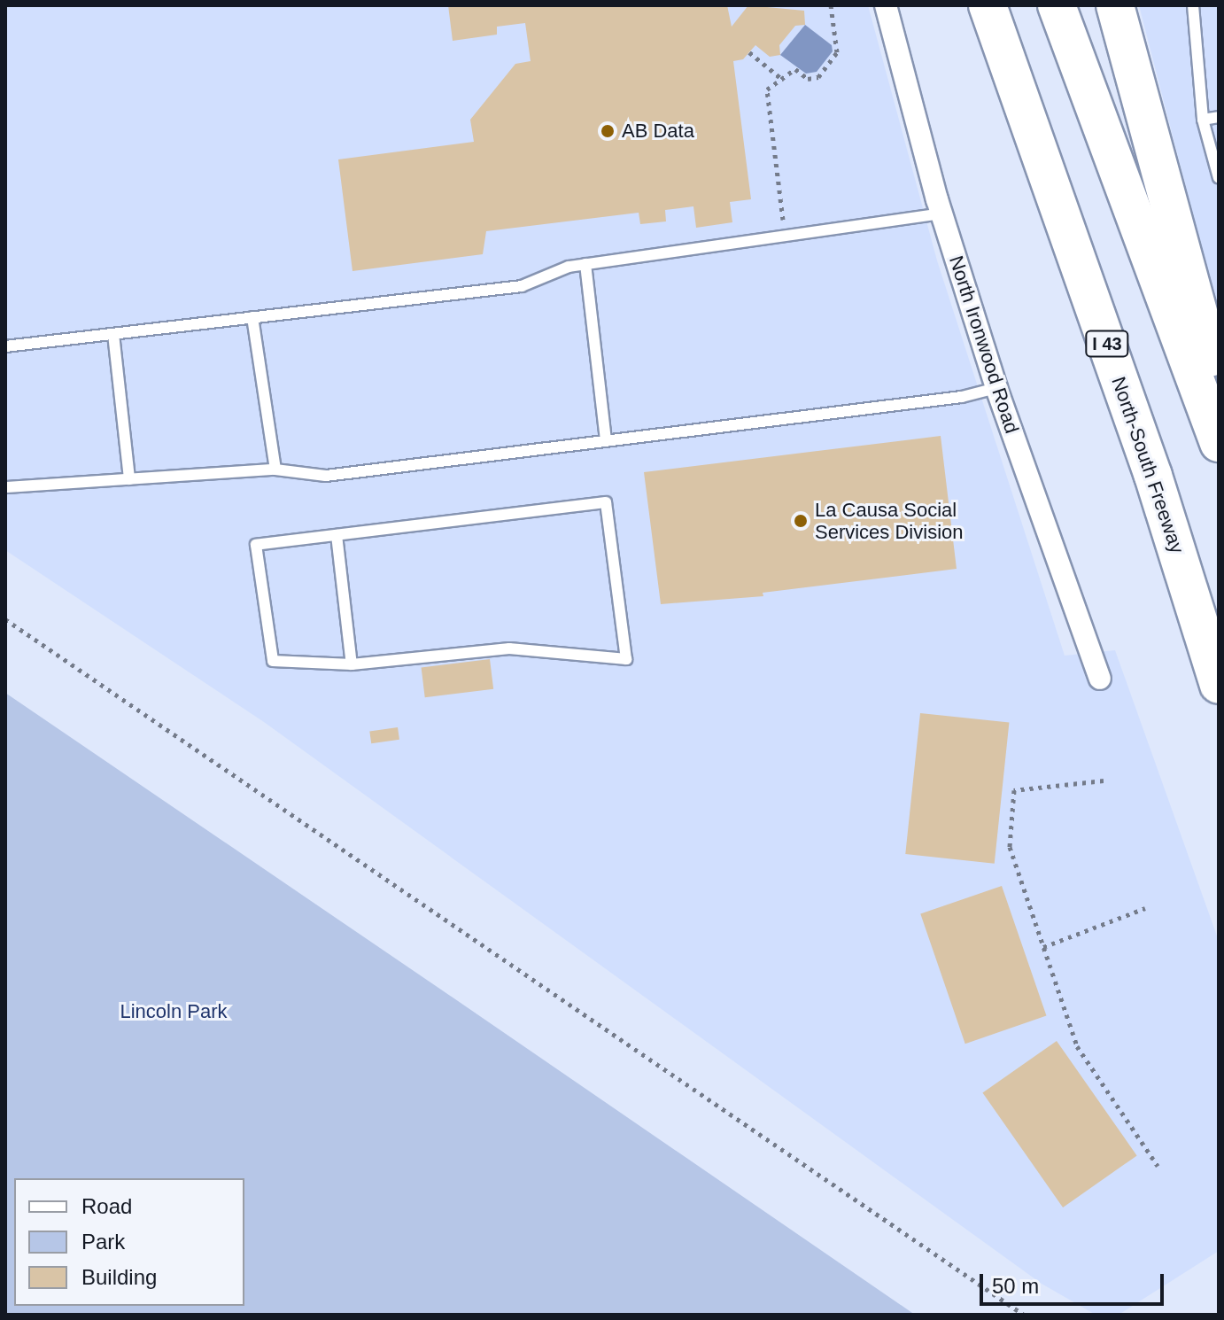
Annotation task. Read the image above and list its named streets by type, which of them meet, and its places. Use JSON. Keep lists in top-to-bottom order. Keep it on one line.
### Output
{"streets":{"highway":["I 43","North-South Freeway"],"street":["North Ironwood Road"]},"parks":["Lincoln Park"],"places":["AB Data","La Causa Social Services Division"],"legend":["Road","Park","Building"],"scale_bar":"50 m"}
